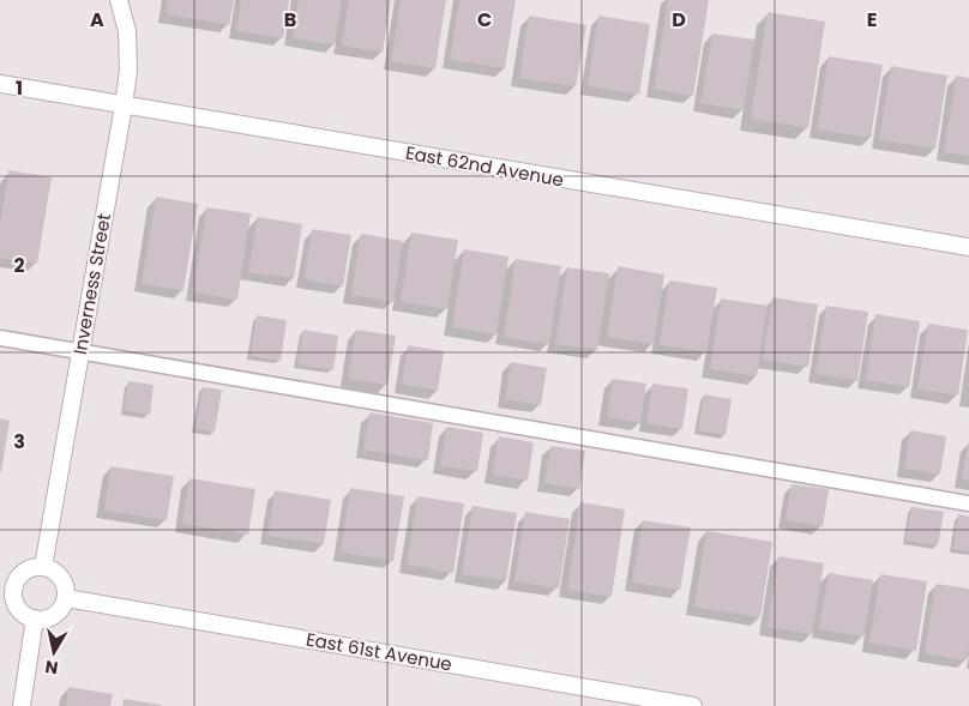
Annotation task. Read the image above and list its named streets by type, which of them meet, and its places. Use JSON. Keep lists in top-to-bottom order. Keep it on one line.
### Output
{"streets":{"street":["East 62nd Avenue","Inverness Street","East 61st Avenue"]},"crossings":[["East 62nd Avenue","Inverness Street"],["Inverness Street","East 61st Avenue"]],"north":"bottom","grid":{"columns":["A","B","C","D","E"],"rows":["1","2","3"]}}
